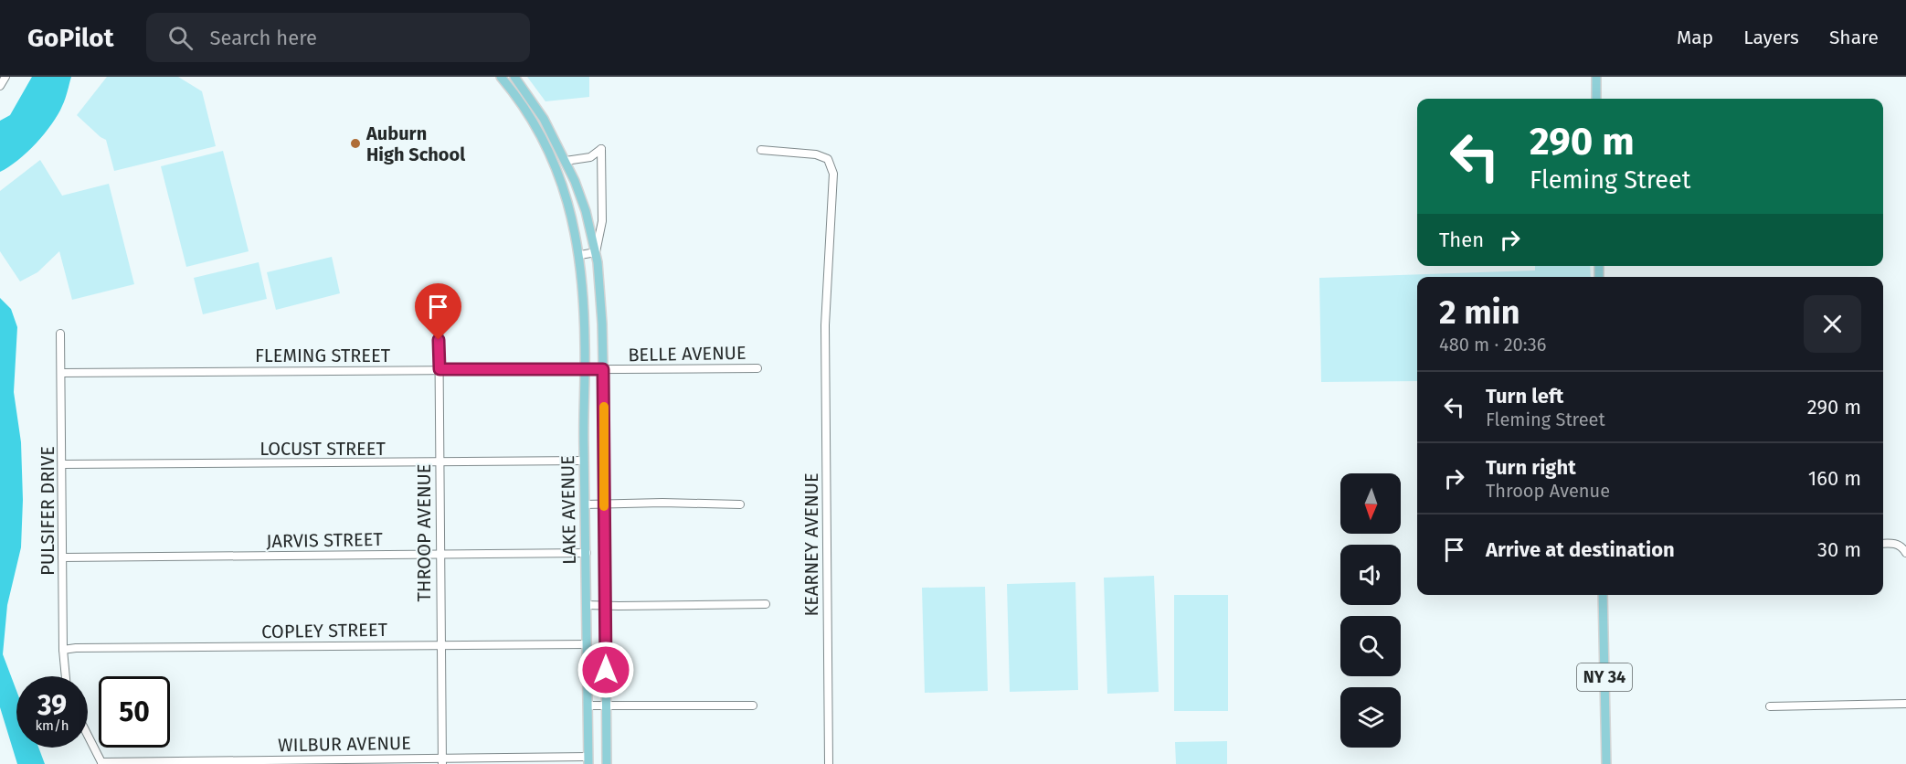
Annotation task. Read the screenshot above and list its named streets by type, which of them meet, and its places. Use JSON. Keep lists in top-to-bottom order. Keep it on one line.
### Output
{"streets":{"main road":["LAKE AVENUE","NY 34"],"street":["BELLE AVENUE","FLEMING STREET","LOCUST STREET","PULSIFER DRIVE","THROOP AVENUE","JARVIS STREET","KEARNEY AVENUE","COPLEY STREET","WILBUR AVENUE"]},"crossings":[["BELLE AVENUE","FLEMING STREET"],["BELLE AVENUE","LAKE AVENUE"],["FLEMING STREET","LAKE AVENUE"],["FLEMING STREET","PULSIFER DRIVE"],["FLEMING STREET","THROOP AVENUE"],["LOCUST STREET","LAKE AVENUE"],["LOCUST STREET","PULSIFER DRIVE"],["LOCUST STREET","THROOP AVENUE"],["LAKE AVENUE","JARVIS STREET"],["LAKE AVENUE","COPLEY STREET"],["LAKE AVENUE","WILBUR AVENUE"],["PULSIFER DRIVE","JARVIS STREET"],["PULSIFER DRIVE","COPLEY STREET"],["THROOP AVENUE","JARVIS STREET"],["THROOP AVENUE","COPLEY STREET"],["THROOP AVENUE","WILBUR AVENUE"]],"places":["Auburn High School"],"north":"bottom","page":{"header":"GoPilot","search":"Search here","nav":["Map","Layers","Share"],"turn":["290 m","Fleming Street"],"then":"Then","heading":["2 min","480 m · 20:36"],"list":[{"name":"Turn left","note":"Fleming Street","value":"290 m"},{"name":"Turn right","note":"Throop Avenue","value":"160 m"},{"name":"Arrive at destination","value":"30 m"}],"speed":"39 km/h","limit":"50"}}
